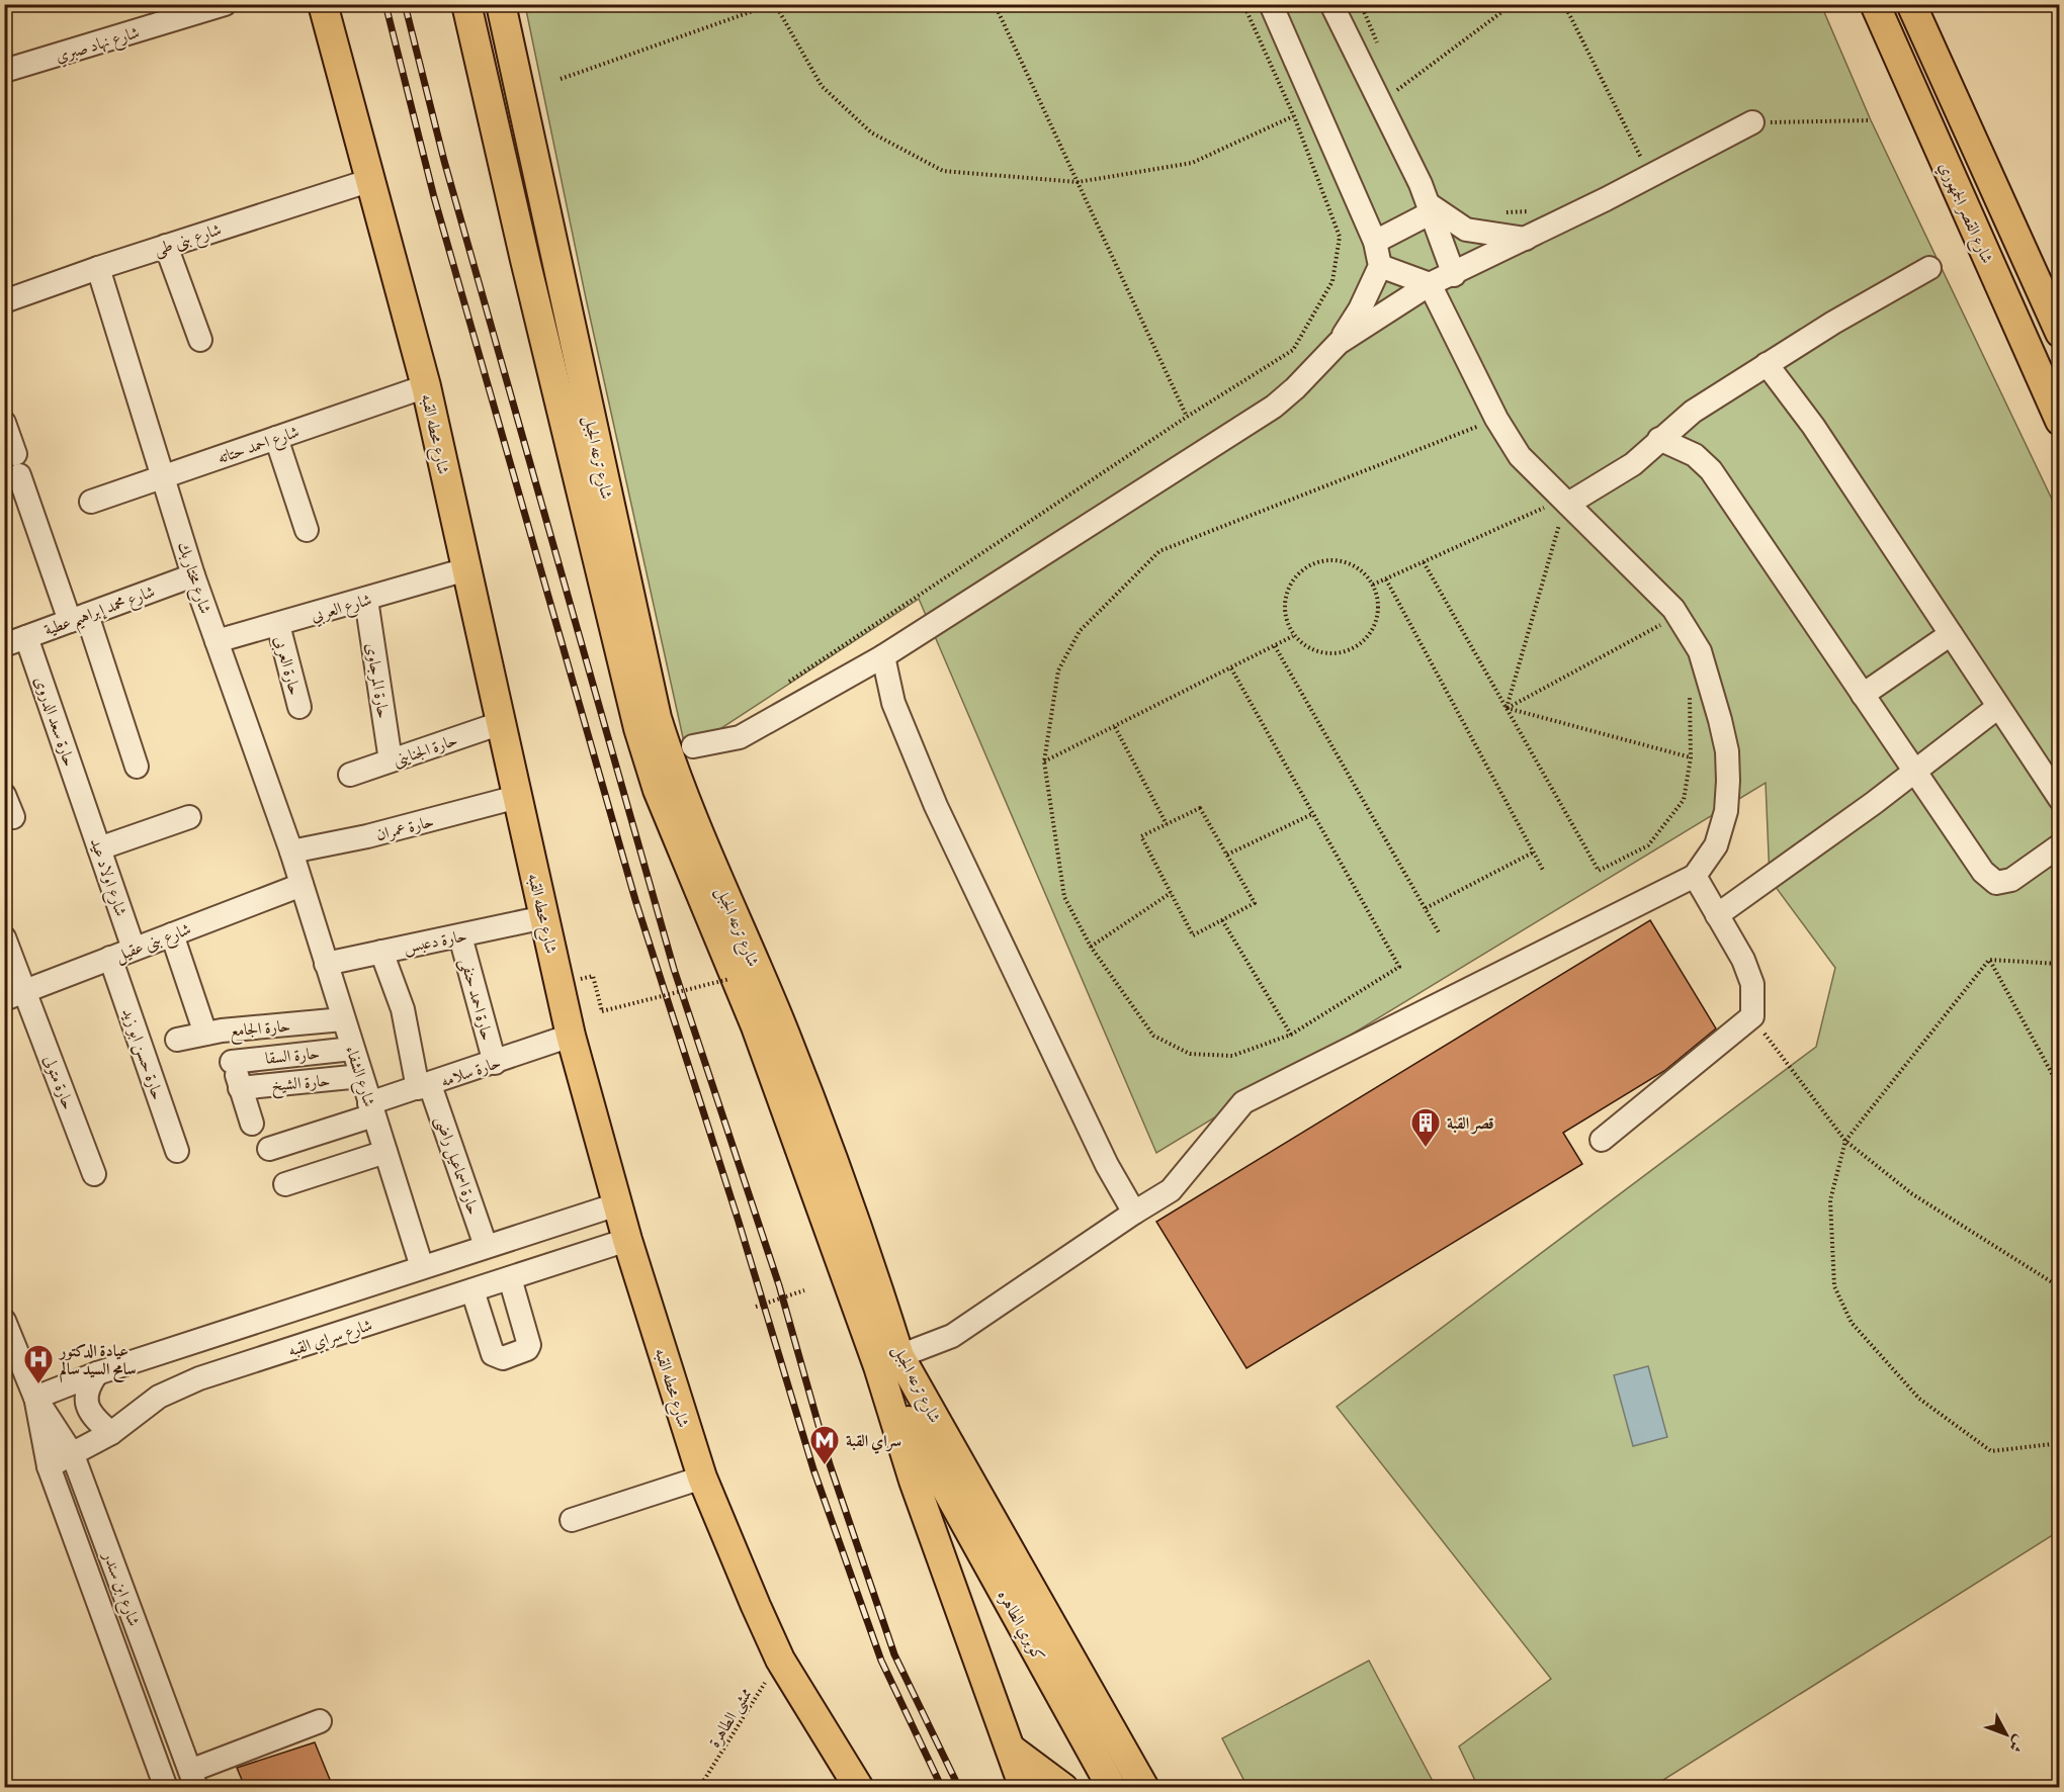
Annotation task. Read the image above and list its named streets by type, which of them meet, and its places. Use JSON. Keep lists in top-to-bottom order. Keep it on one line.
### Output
{"streets":{"main road":["شارع القصر الجمهوري","شارع محطه القبه","شارع ترعه الجبل","كوبري الطاهره"],"street":["شارع نهاد صبري","شارع بنى طى","شارع احمد حتاته","شارع مختار بك","شارع العربي","شارع محمد إبراهيم عطية","حارة العربى","حارة المرجاوى","حارة سعد الدروى","حارة الجناينى","حارة عمران","شارع اولاد عيد","حارة دعبس","شارع بنى عقيل","حارة احمد حنفى","حارة الجامع","حارة حسن ابو زيد","حارة السقا","حارة سلامه","شارع الشفاء","حارة متولى","حارة الشيخ","حارة اسماعيل راضى","شارع سراي القبه","شارع ابن سندر"],"path":["ممشى الطاهرة"]},"crossings":[["شارع بنى طى","شارع محطه القبه"],["شارع بنى طى","شارع مختار بك"],["شارع محطه القبه","شارع احمد حتاته"],["شارع محطه القبه","شارع العربي"],["شارع محطه القبه","حارة الجناينى"],["شارع محطه القبه","حارة عمران"],["شارع محطه القبه","حارة دعبس"],["شارع محطه القبه","حارة سلامه"],["شارع محطه القبه","شارع سراي القبه"],["شارع محطه القبه","ممشى الطاهرة"],["شارع احمد حتاته","شارع مختار بك"],["شارع ترعه الجبل","كوبري الطاهره"],["شارع مختار بك","شارع العربي"],["شارع مختار بك","شارع محمد إبراهيم عطية"],["شارع مختار بك","حارة عمران"],["شارع مختار بك","شارع بنى عقيل"],["شارع مختار بك","شارع الشفاء"],["شارع العربي","حارة العربى"],["شارع العربي","حارة المرجاوى"],["شارع محمد إبراهيم عطية","حارة سعد الدروى"],["حارة المرجاوى","حارة الجناينى"],["حارة سعد الدروى","شارع اولاد عيد"],["شارع اولاد عيد","شارع بنى عقيل"],["حارة دعبس","حارة احمد حنفى"],["حارة دعبس","شارع الشفاء"],["حارة دعبس","حارة اسماعيل راضى"],["شارع بنى عقيل","حارة حسن ابو زيد"],["شارع بنى عقيل","شارع الشفاء"],["شارع بنى عقيل","حارة متولى"],["حارة احمد حنفى","حارة سلامه"],["حارة الجامع","شارع الشفاء"],["حارة السقا","شارع الشفاء"],["حارة سلامه","شارع الشفاء"],["حارة سلامه","حارة اسماعيل راضى"],["شارع الشفاء","حارة الشيخ"],["شارع سراي القبه","شارع ابن سندر"]],"places":{"building":["قصر القبة"],"hospital":["عيادة الدكتور سامح السيد سالم"],"metro station":["سراي القبة"]},"north":"bottom right"}
